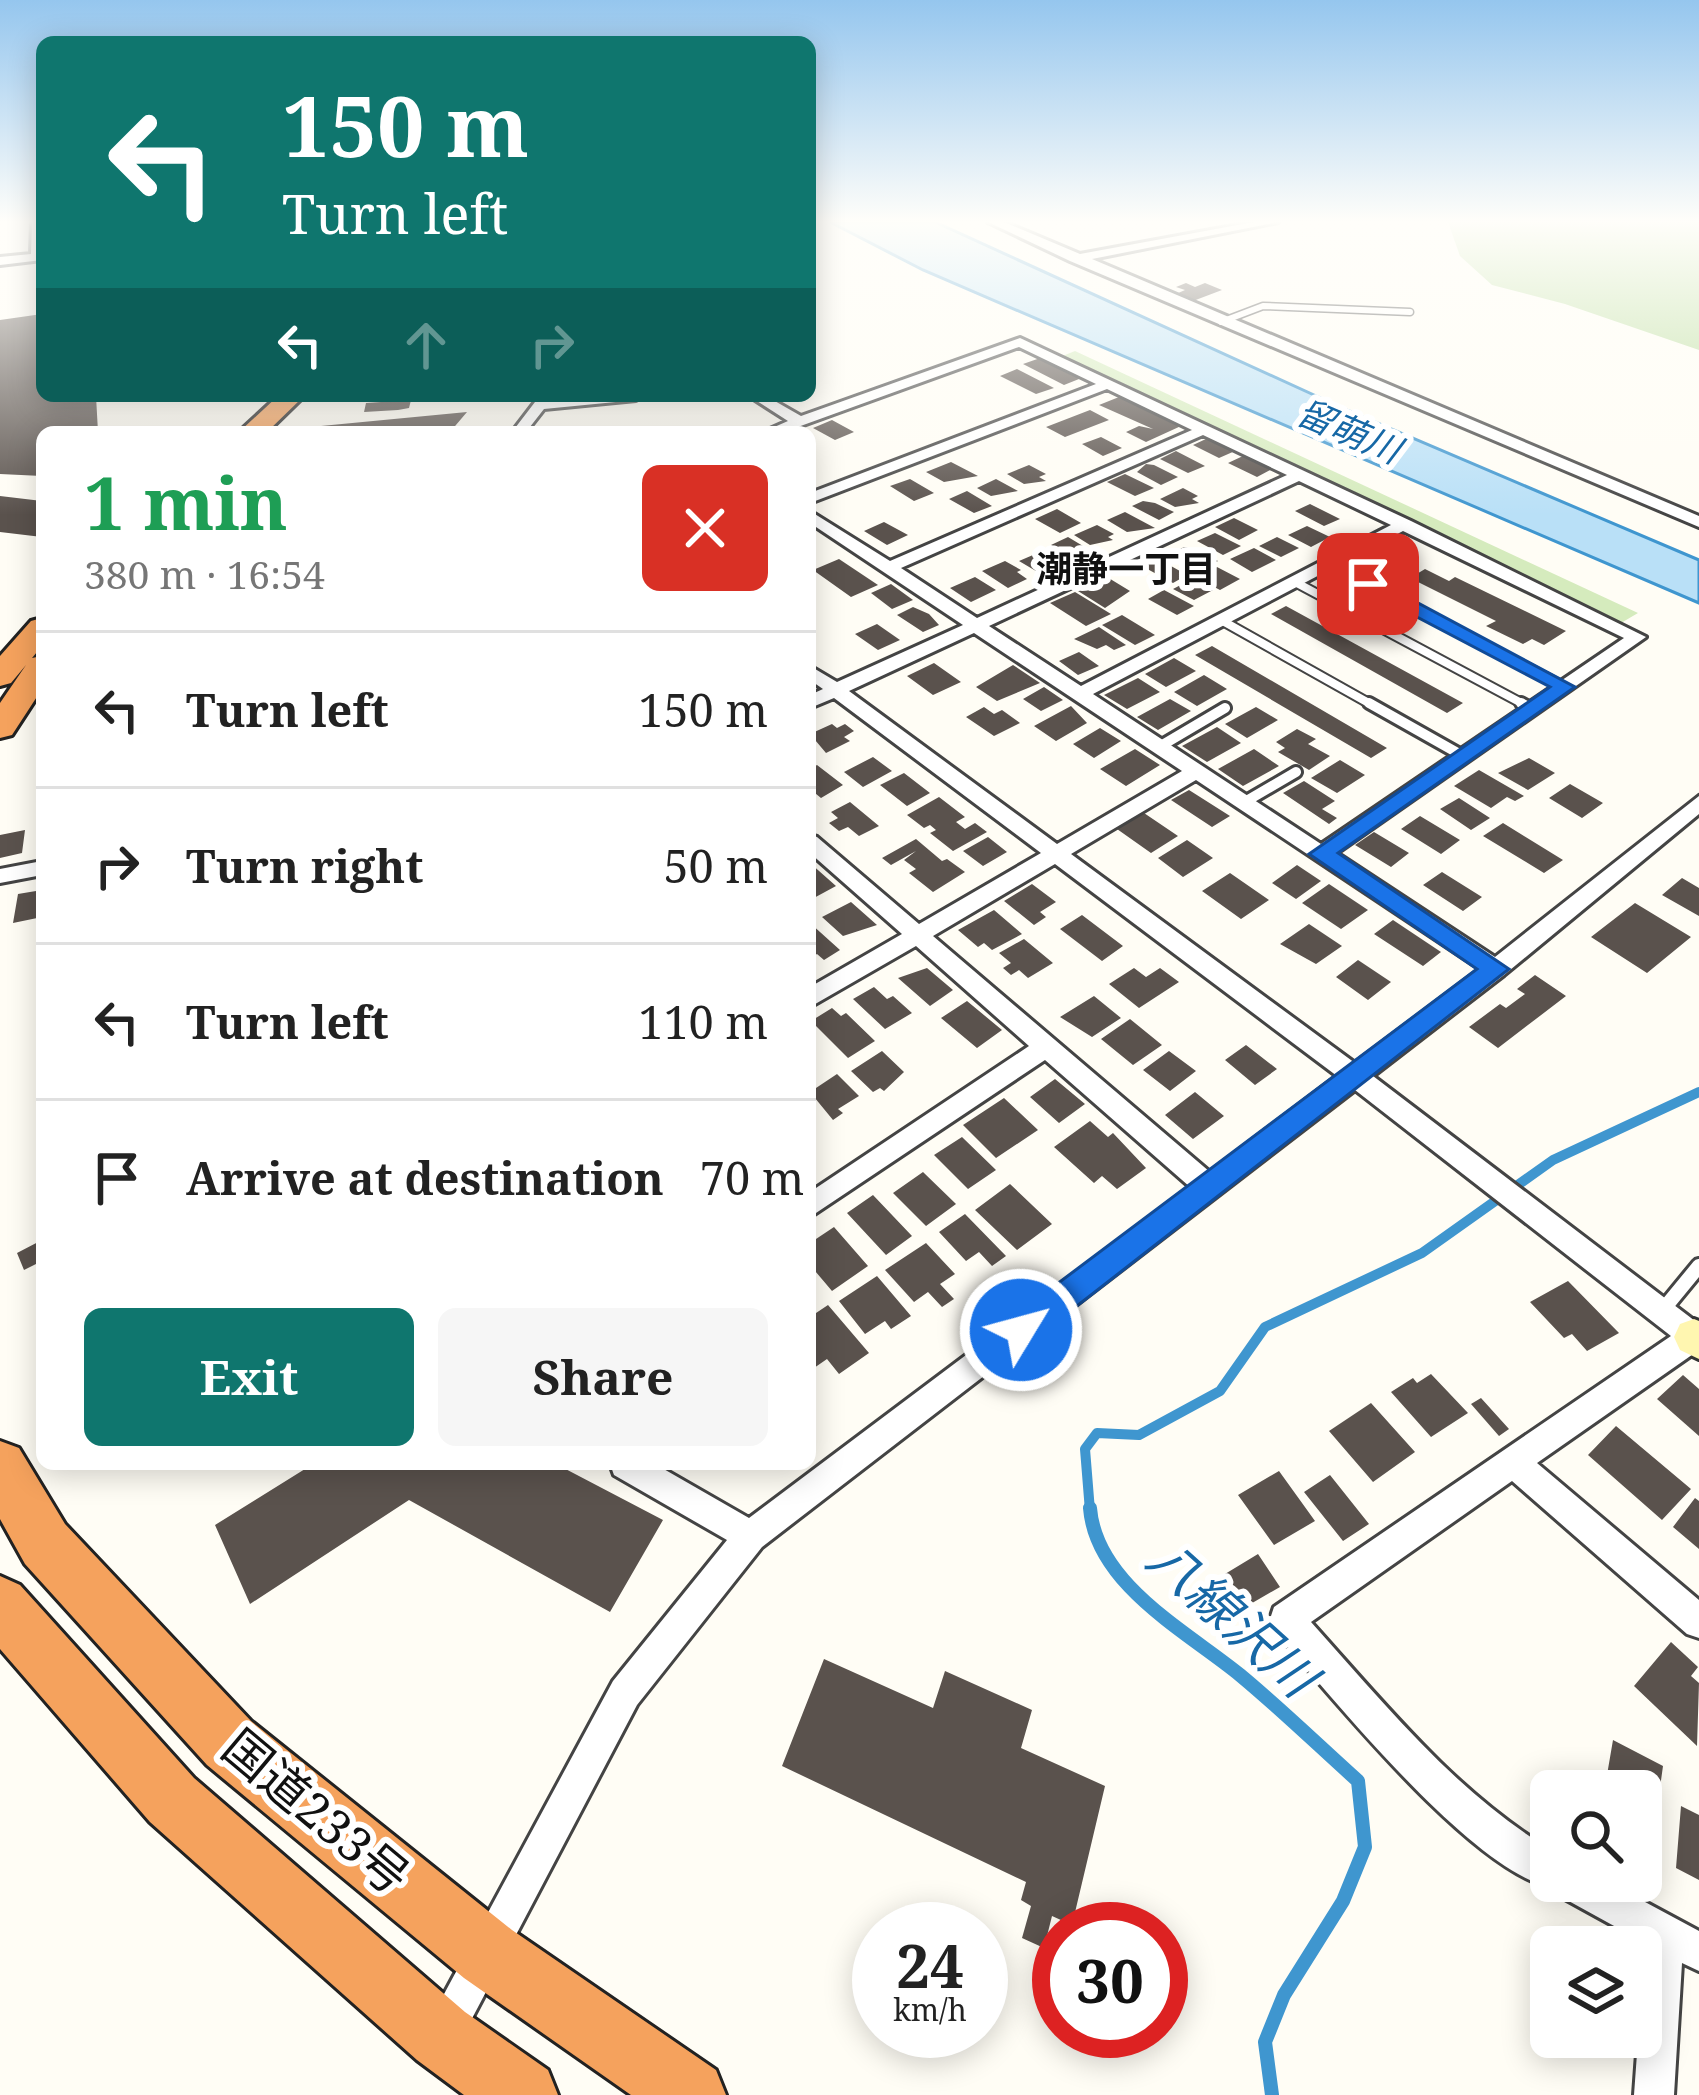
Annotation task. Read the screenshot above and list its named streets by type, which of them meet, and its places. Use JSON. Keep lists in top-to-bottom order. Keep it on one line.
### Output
{"streets":{"highway":["国道233号"]},"districts":["潮静一丁目"],"water":["留萌川","八線沢川"],"page":{"turn":["150 m","Turn left"],"heading":["1 min","380 m · 16:54"],"list":[{"name":"Turn left","value":"150 m"},{"name":"Turn right","value":"50 m"},{"name":"Turn left","value":"110 m"},{"name":"Arrive at destination","value":"70 m"}],"buttons":["Exit","Share"],"speed":"24 km/h","limit":"30"}}
